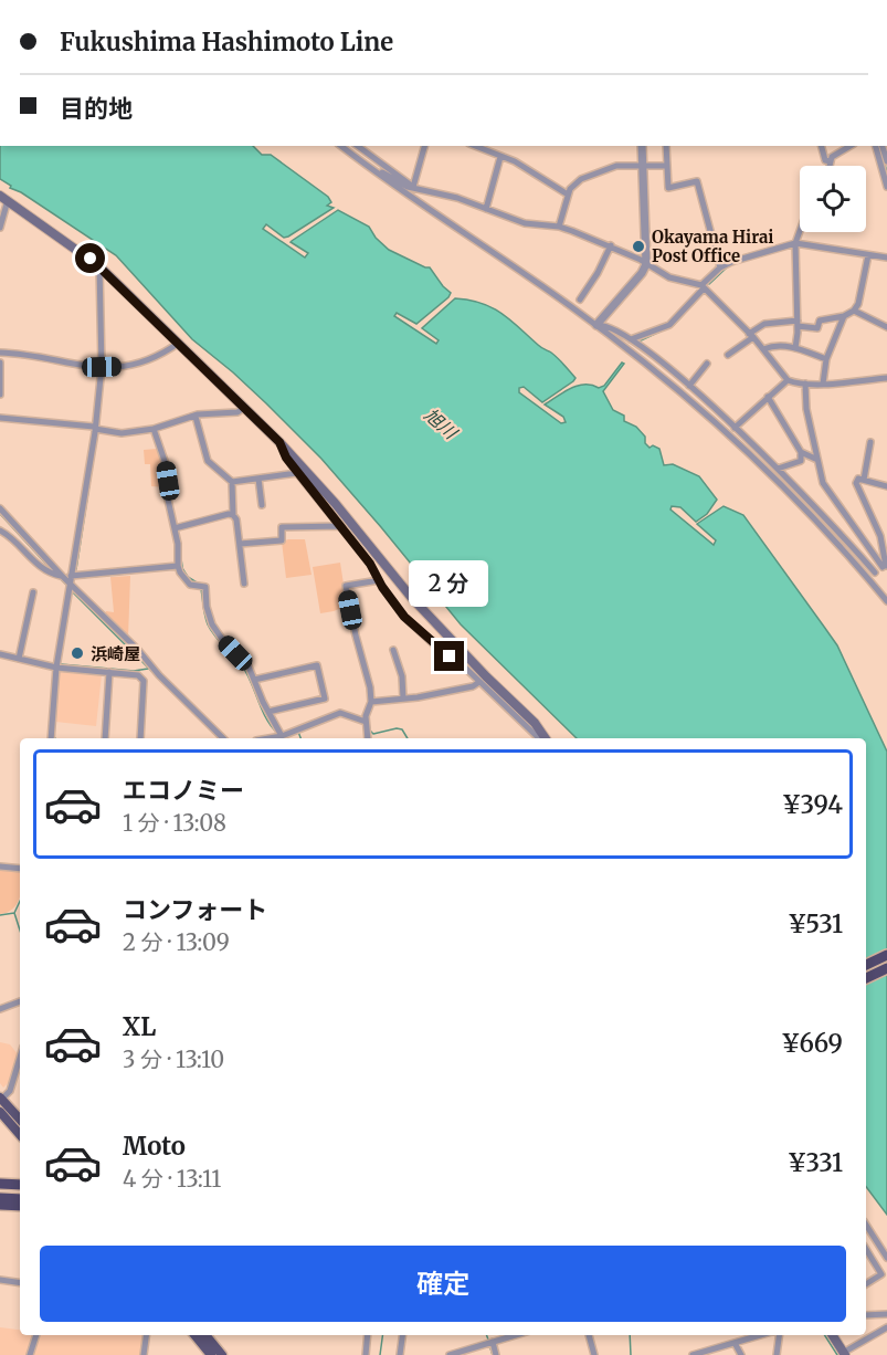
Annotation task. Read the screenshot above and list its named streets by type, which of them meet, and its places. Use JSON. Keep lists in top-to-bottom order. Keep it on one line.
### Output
{"water":["旭川"],"places":["Okayama Hirai Post Office","浜崎屋"],"page":{"banner":["Fukushima Hashimoto Line","目的地"],"bubble":"2 分","list":[{"name":"エコノミー","note":"1 分 · 13:08","value":"¥394"},{"name":"コンフォート","note":"2 分 · 13:09","value":"¥531"},{"name":"XL","note":"3 分 · 13:10","value":"¥669"},{"name":"Moto","note":"4 分 · 13:11","value":"¥331"}],"buttons":"確定"}}
